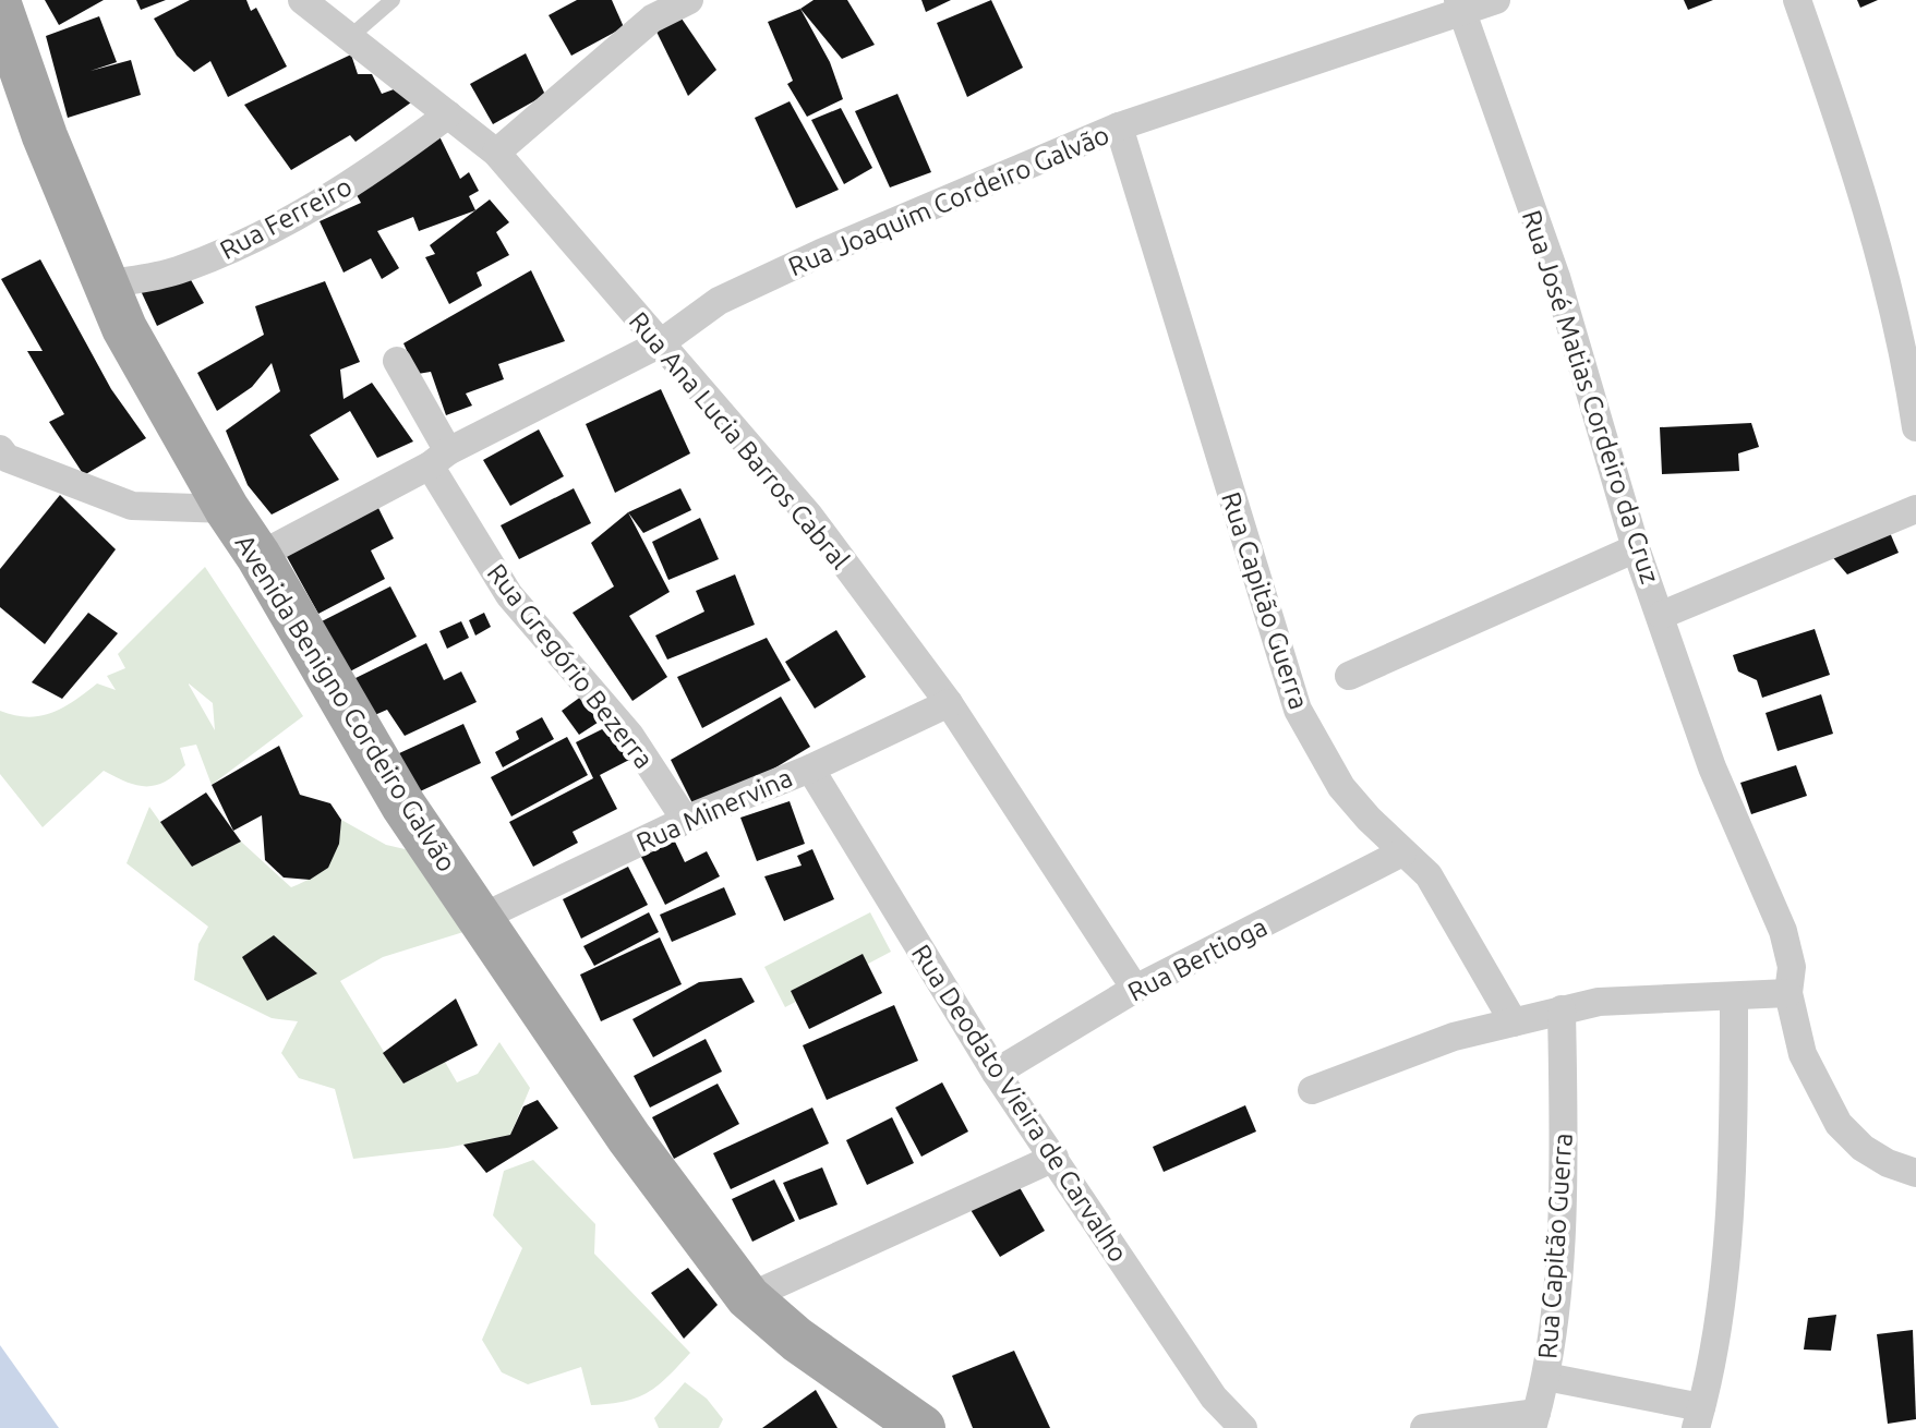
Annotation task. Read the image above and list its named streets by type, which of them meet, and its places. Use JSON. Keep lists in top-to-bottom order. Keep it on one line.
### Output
{"streets":{"main road":["Avenida Benigno Cordeiro Galvão"],"street":["Rua Joaquim Cordeiro Galvão","Rua Ferreiro","Rua José Matias Cordeiro da Cruz","Rua Ana Lucia Barros Cabral","Rua Capitão Guerra","Rua Gregório Bezerra","Rua Minervina","Rua Bertioga","Rua Deodato Vieira de Carvalho"]},"crossings":[["Rua Joaquim Cordeiro Galvão","Rua José Matias Cordeiro da Cruz"],["Rua Joaquim Cordeiro Galvão","Rua Ana Lucia Barros Cabral"],["Rua Joaquim Cordeiro Galvão","Rua Capitão Guerra"],["Rua Joaquim Cordeiro Galvão","Rua Gregório Bezerra"],["Rua Joaquim Cordeiro Galvão","Avenida Benigno Cordeiro Galvão"],["Rua Ferreiro","Rua Ana Lucia Barros Cabral"],["Rua Ferreiro","Avenida Benigno Cordeiro Galvão"],["Rua Ana Lucia Barros Cabral","Rua Minervina"],["Rua Ana Lucia Barros Cabral","Rua Bertioga"],["Rua Capitão Guerra","Rua Bertioga"],["Rua Gregório Bezerra","Rua Minervina"],["Avenida Benigno Cordeiro Galvão","Rua Minervina"],["Rua Minervina","Rua Deodato Vieira de Carvalho"],["Rua Bertioga","Rua Deodato Vieira de Carvalho"]]}
